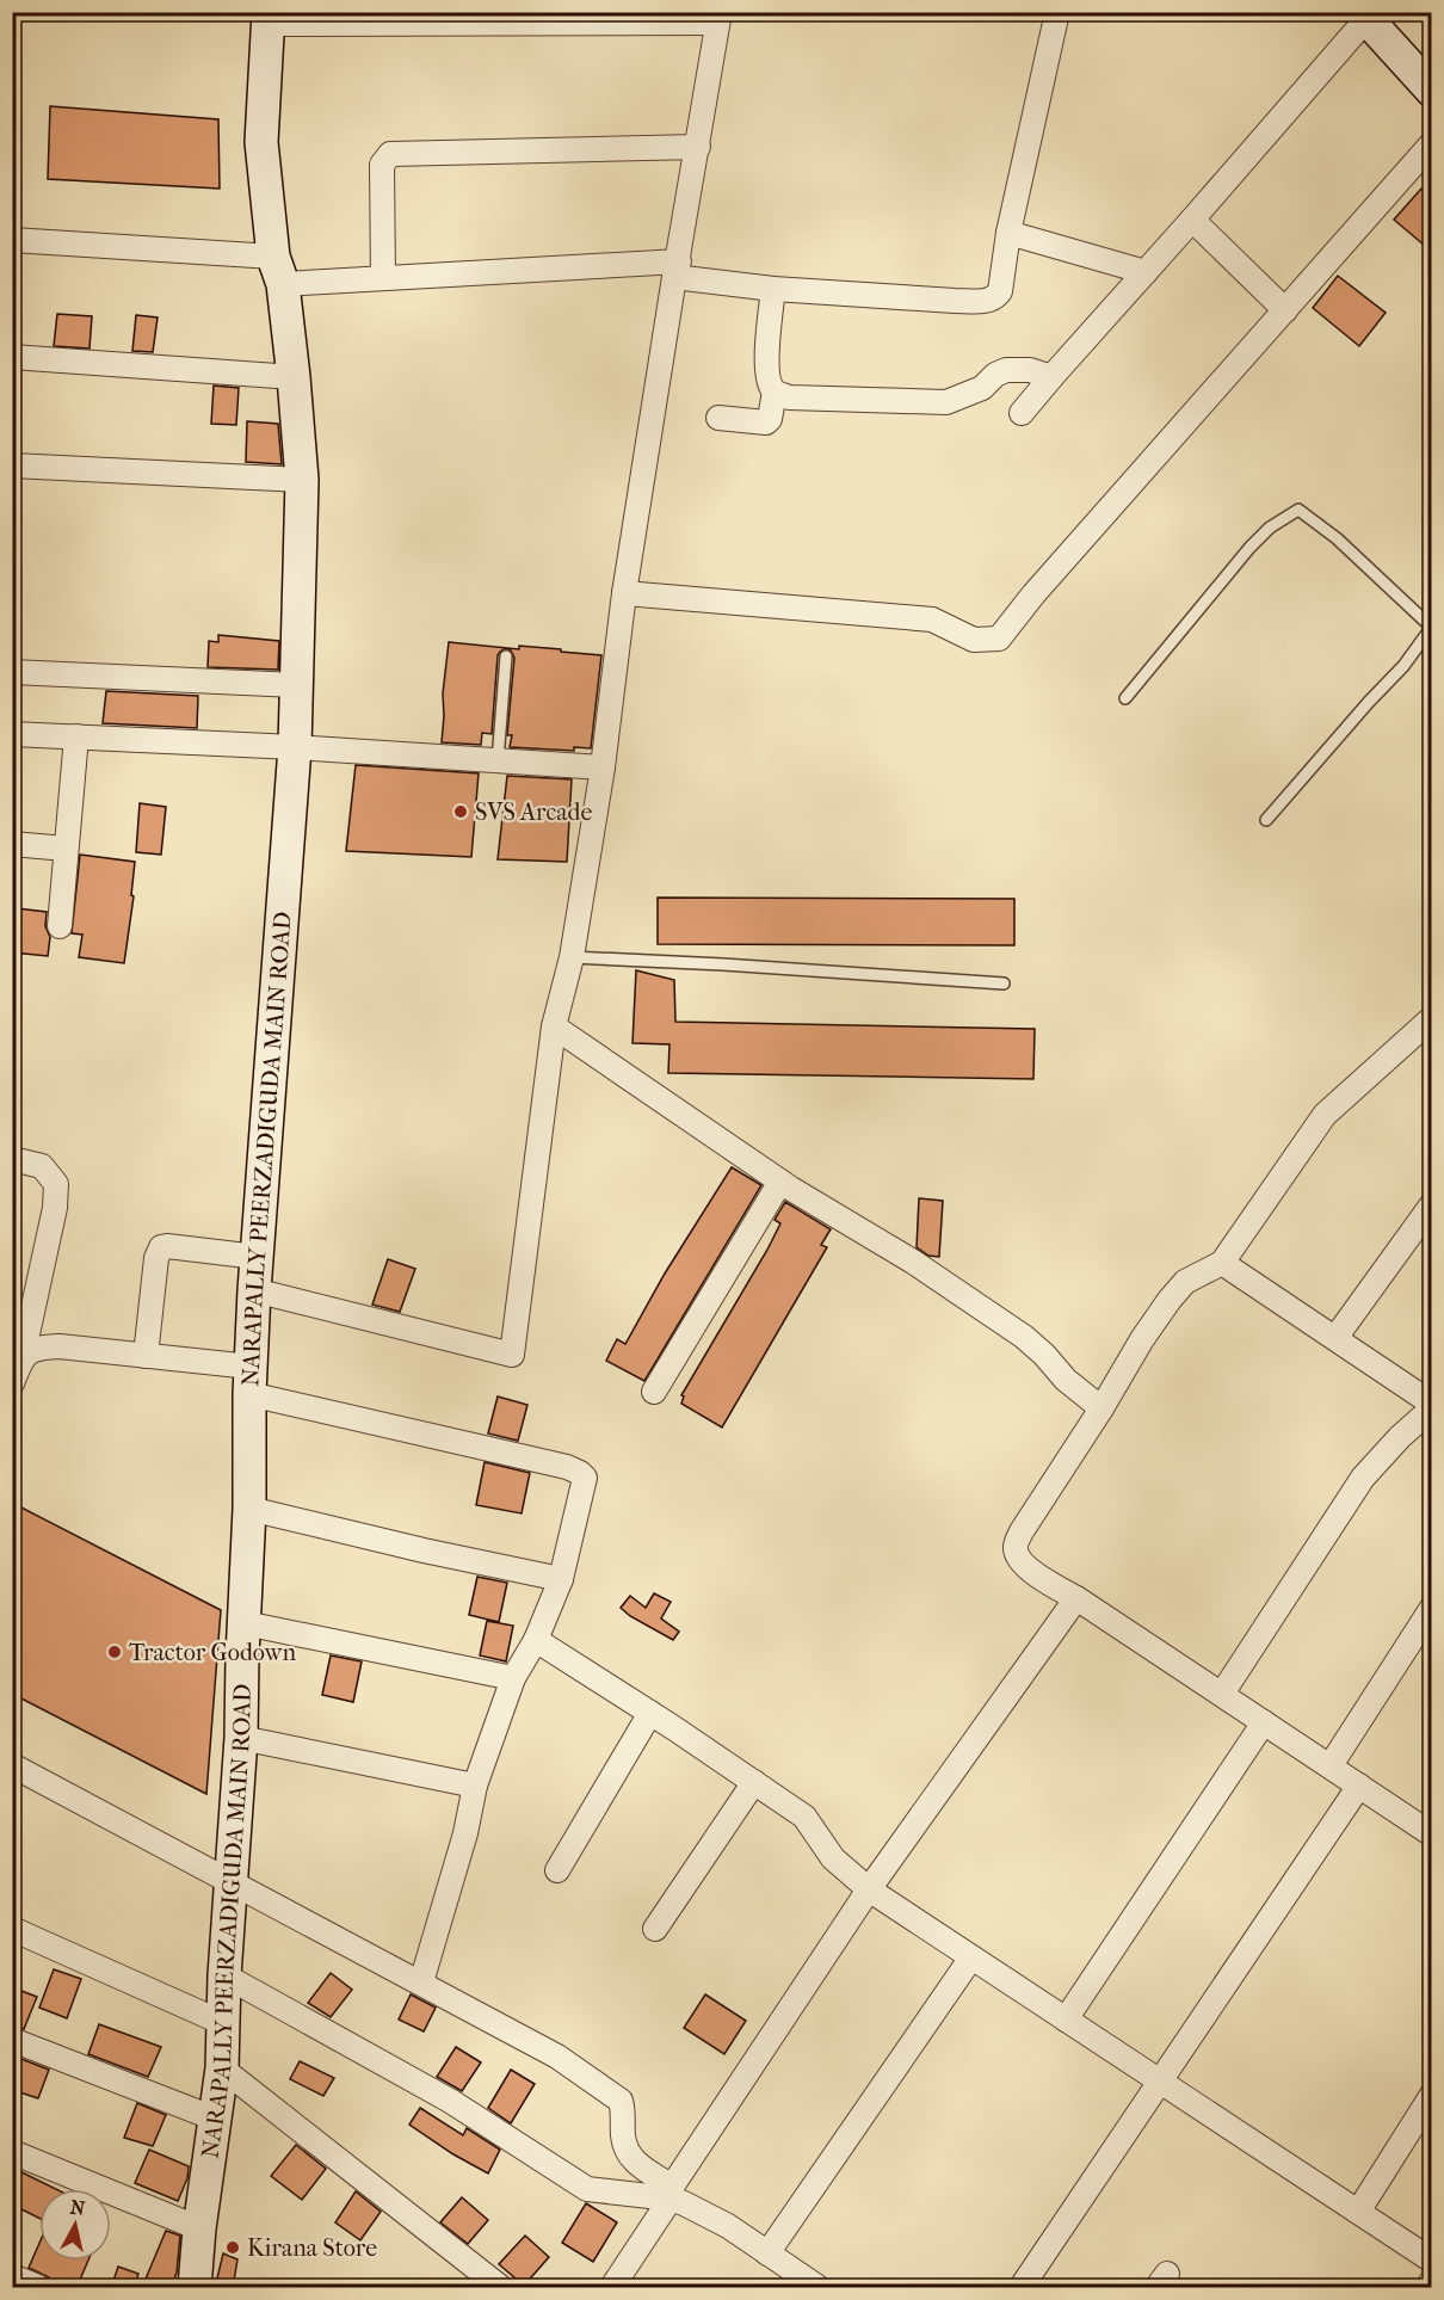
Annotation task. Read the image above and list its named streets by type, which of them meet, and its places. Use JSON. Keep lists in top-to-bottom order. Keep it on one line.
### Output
{"streets":{"street":["NARAPALLY PEERZADIGUDA MAIN ROAD"]},"places":["SVS Arcade","Tractor Godown","Kirana Store"],"north":"top"}
